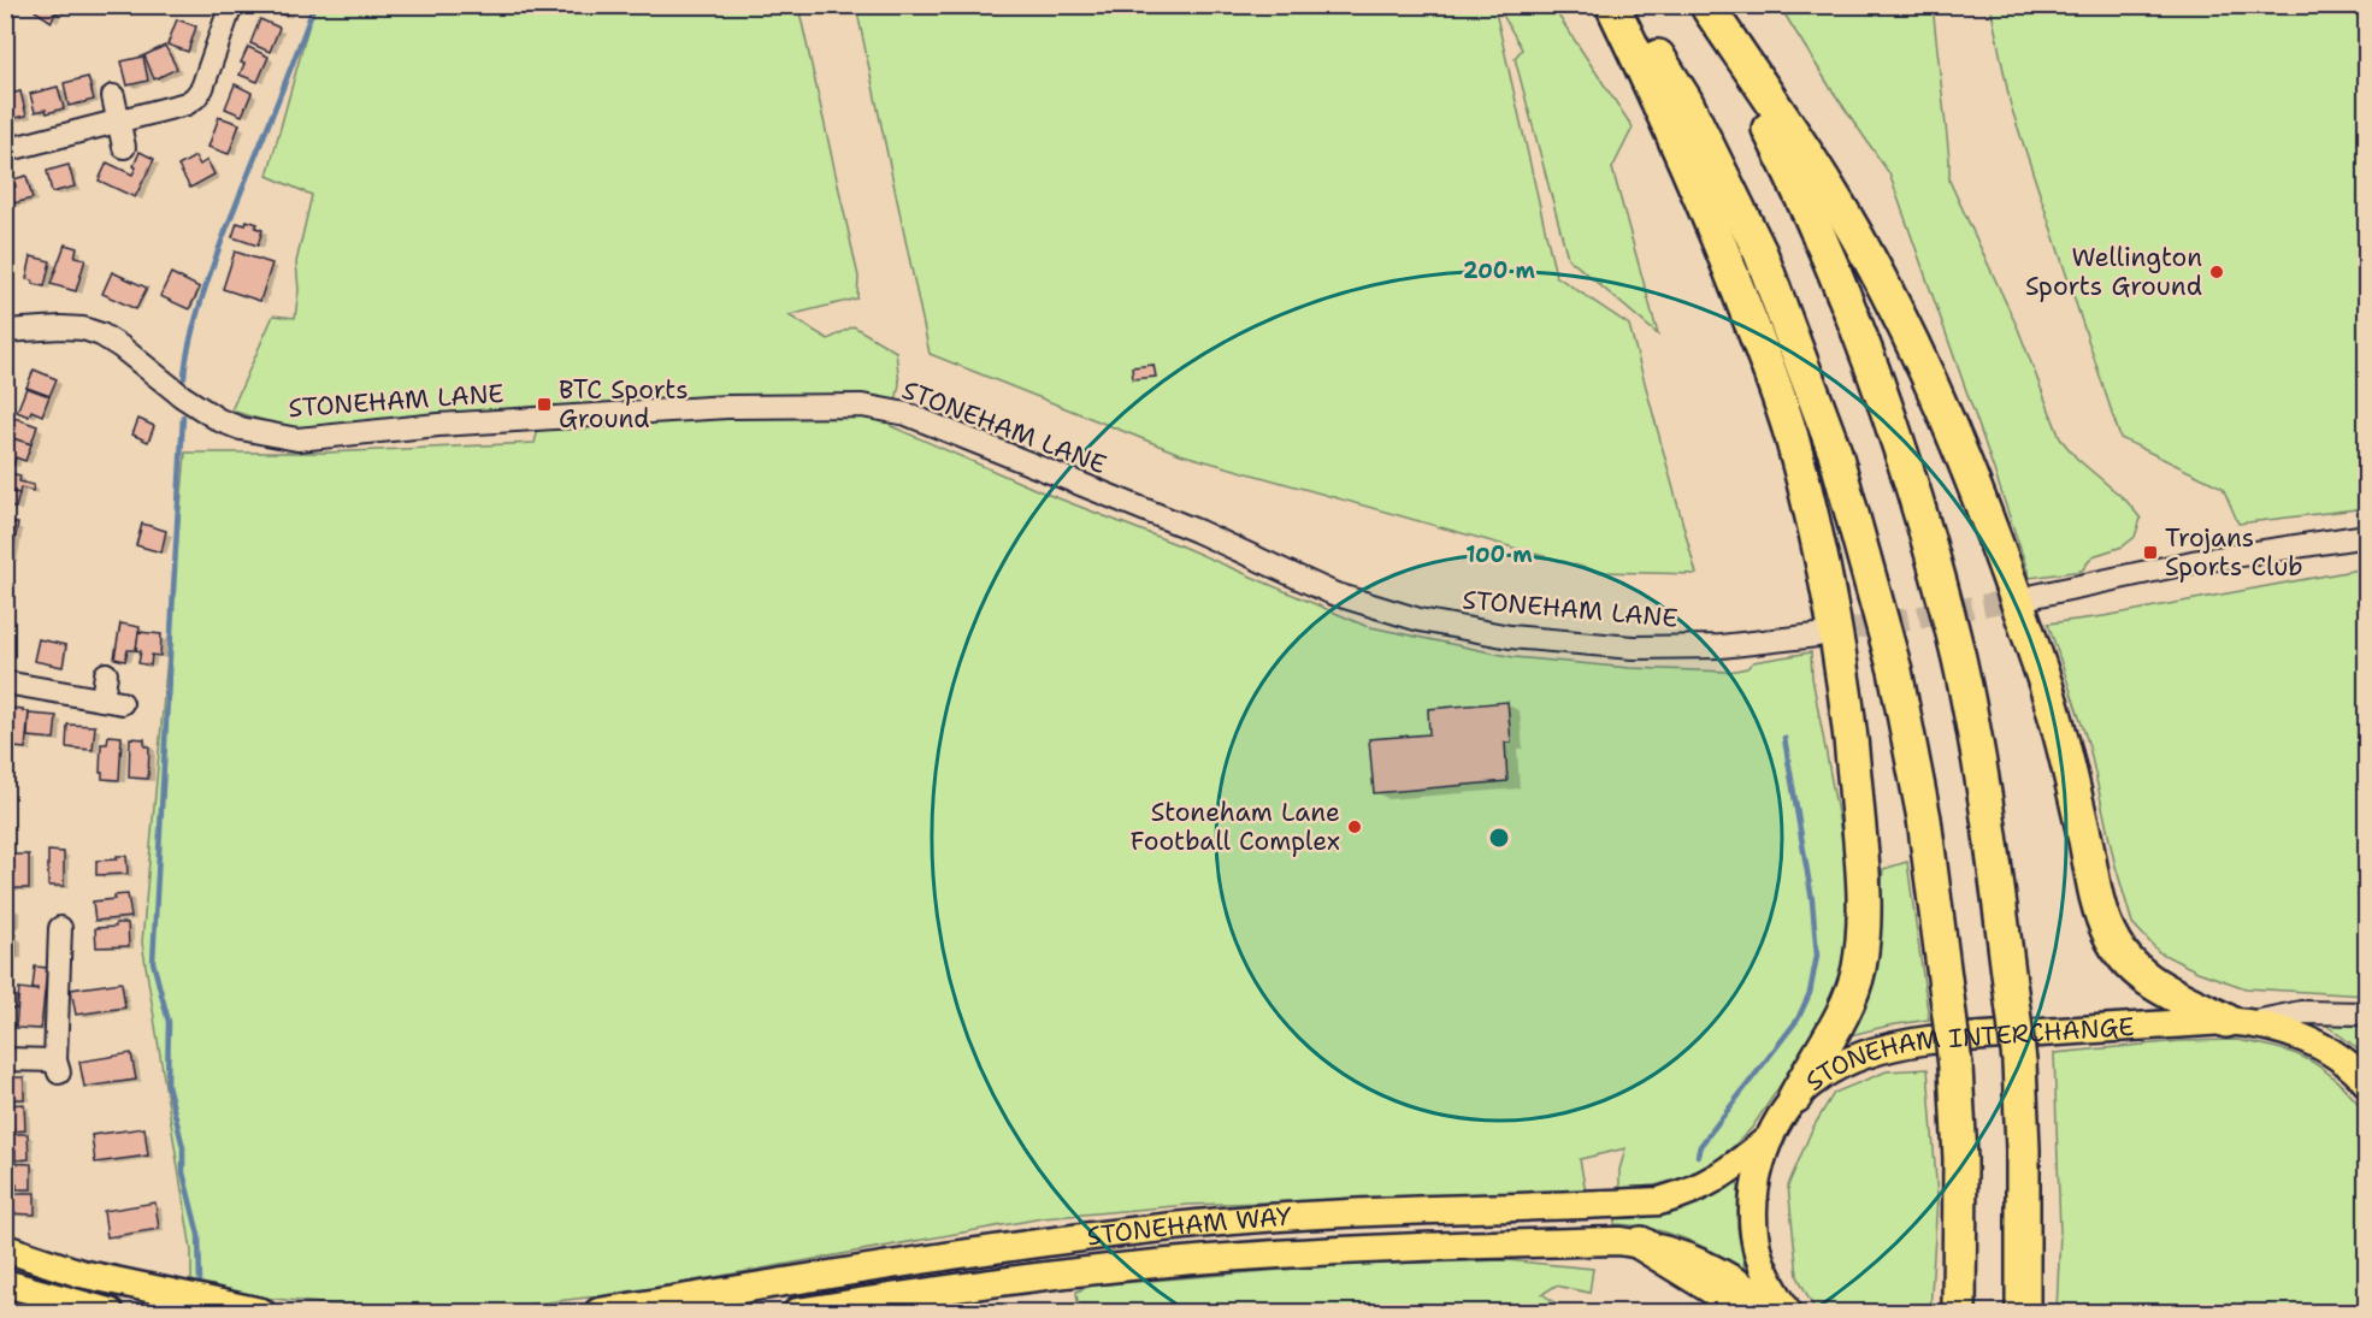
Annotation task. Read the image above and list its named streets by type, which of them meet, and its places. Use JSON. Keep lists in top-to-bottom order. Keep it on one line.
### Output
{"streets":{"main road":["STONEHAM INTERCHANGE","STONEHAM WAY"],"street":["STONEHAM LANE"]},"crossings":[["STONEHAM INTERCHANGE","STONEHAM WAY"]],"places":{"other":["Wellington Sports Ground","Stoneham Lane Football Complex"],"transit":["BTC Sports Ground","Trojans Sports Club"]},"rings":["200 m","100 m"]}
